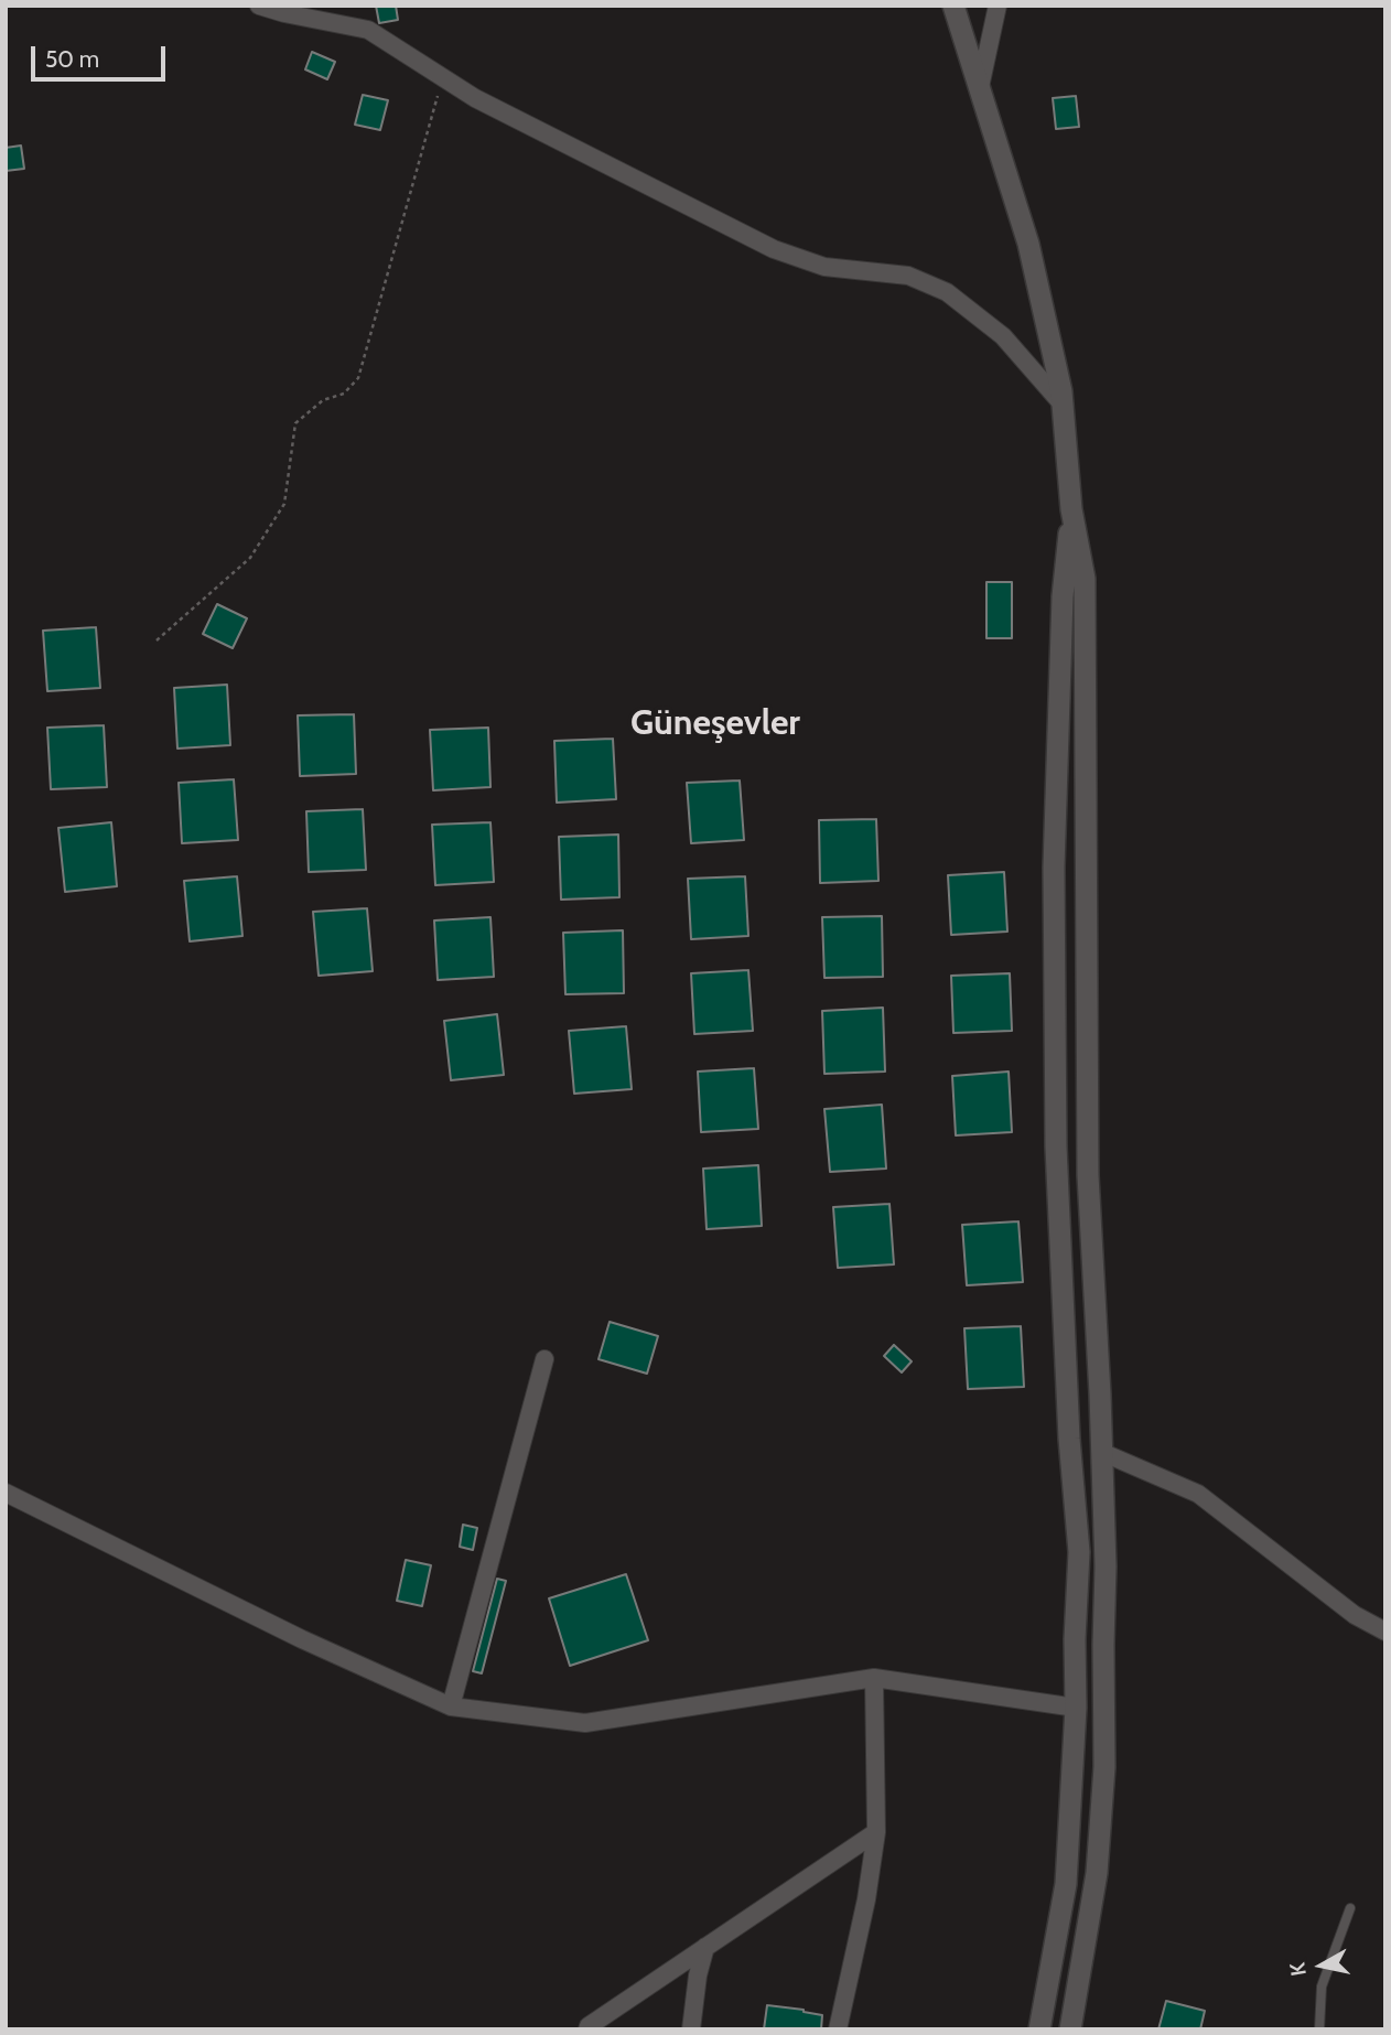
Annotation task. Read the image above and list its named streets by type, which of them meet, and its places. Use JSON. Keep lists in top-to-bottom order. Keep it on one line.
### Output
{"districts":["Güneşevler"],"scale_bar":"50 m","north":"left"}
